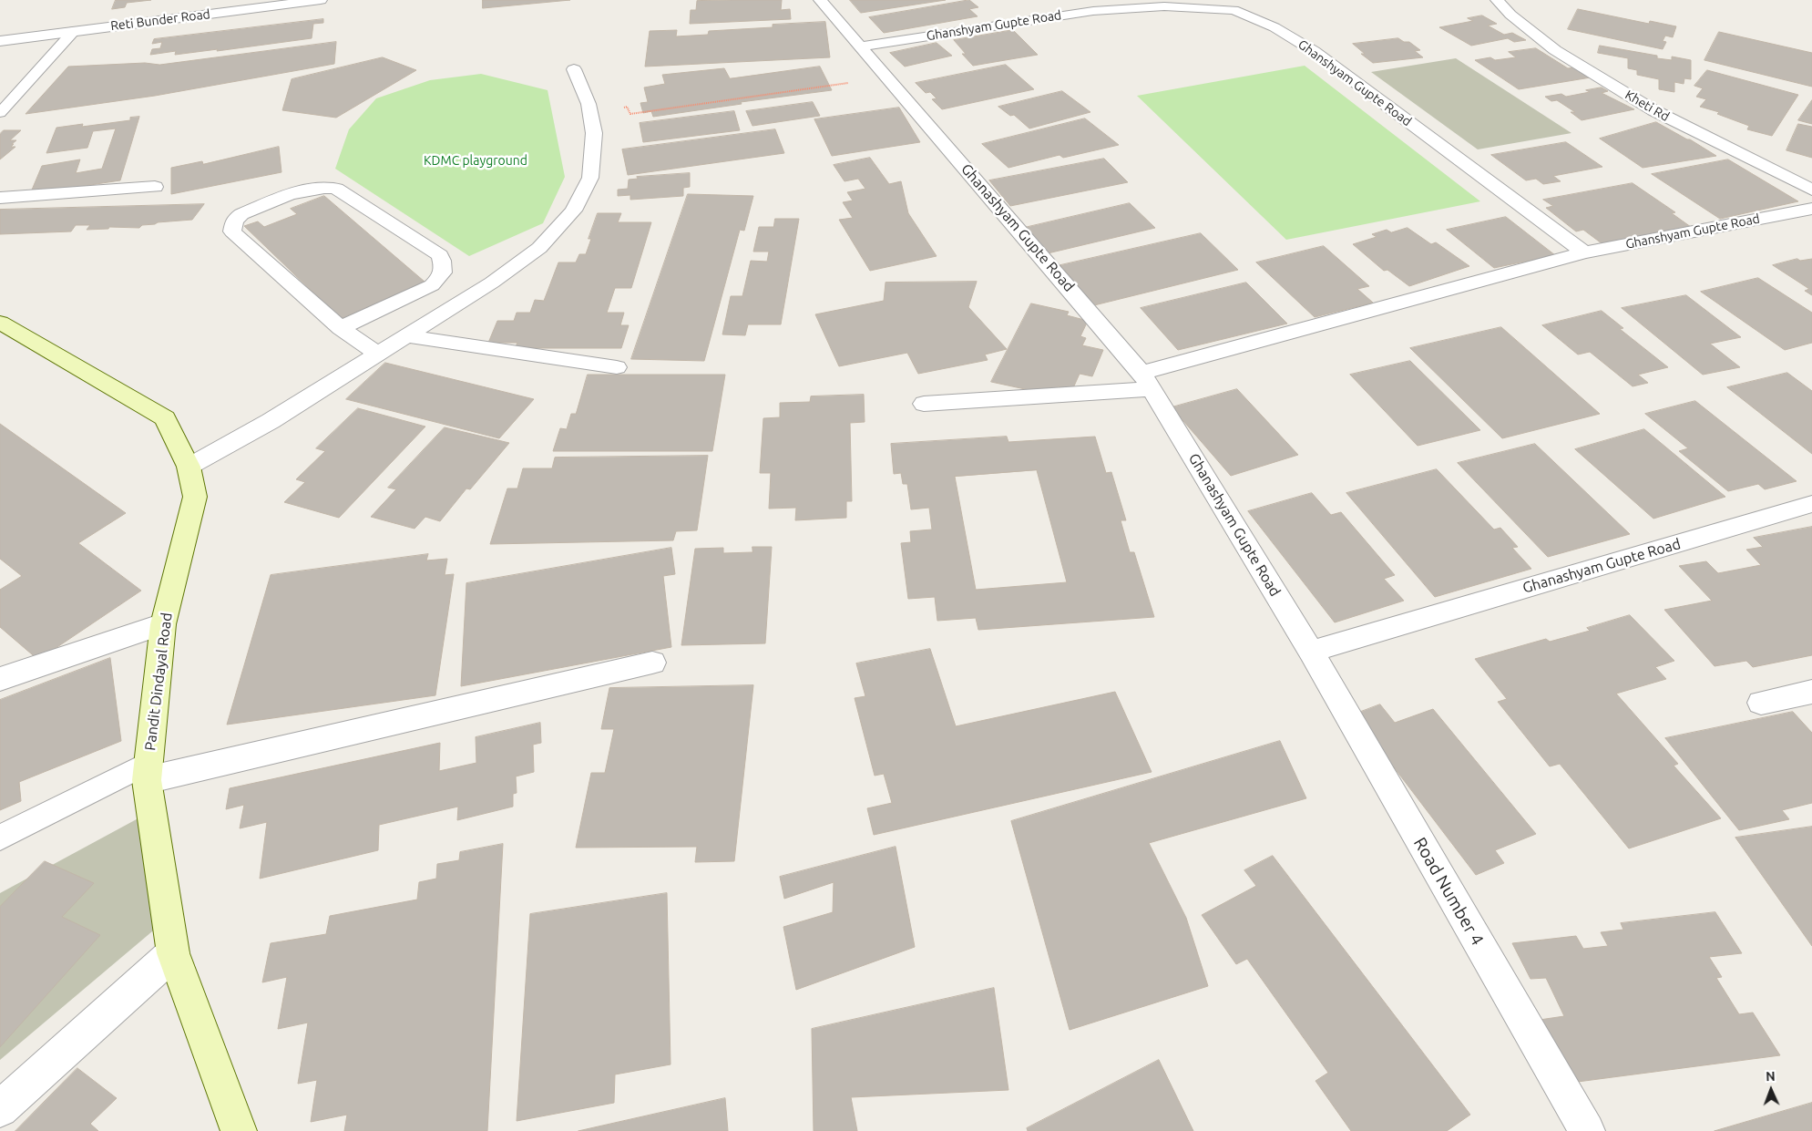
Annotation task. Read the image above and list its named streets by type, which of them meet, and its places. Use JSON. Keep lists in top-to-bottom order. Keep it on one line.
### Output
{"streets":{"main road":["Pandit Dindayal Road"],"street":["Reti Bunder Road","Ghanshyam Gupte Road","Kheti Rd","Ghanashyam Gupte Road","Road Number 4"]},"crossings":[["Ghanshyam Gupte Road","Ghanashyam Gupte Road"],["Ghanashyam Gupte Road","Road Number 4"]],"parks":["KDMC playground"],"north":"top"}
